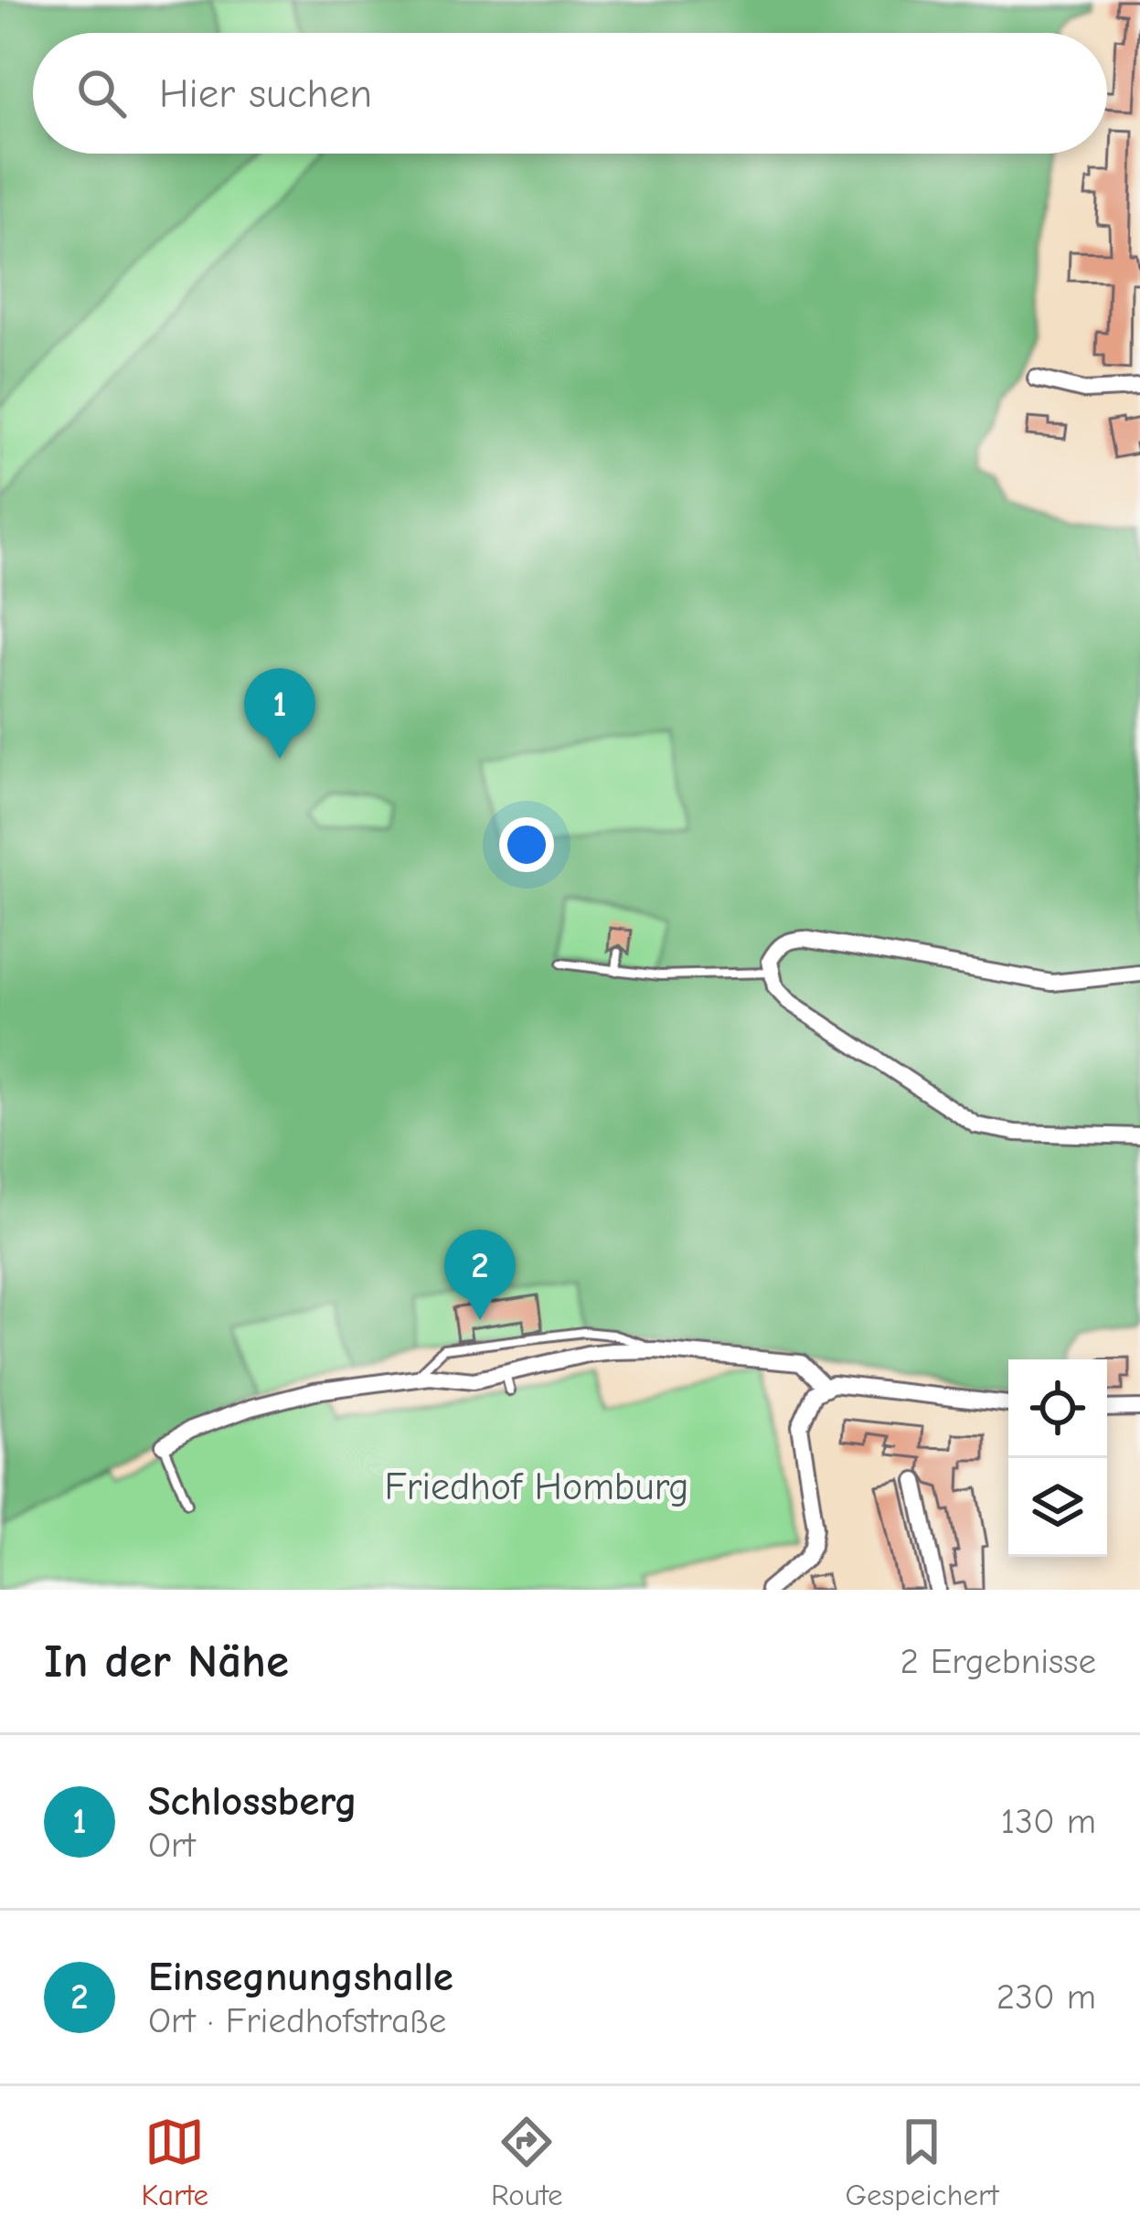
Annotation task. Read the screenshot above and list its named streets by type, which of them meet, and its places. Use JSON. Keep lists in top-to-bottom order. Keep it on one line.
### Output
{"parks":["Friedhof Homburg"],"page":{"search":"Hier suchen","pins":["1","2"],"heading":["In der Nähe","2 Ergebnisse"],"list":[{"mark":"1","name":"Schlossberg","note":"Ort","value":"130 m"},{"mark":"2","name":"Einsegnungshalle","note":"Ort · Friedhofstraße","value":"230 m"}],"nav":["Karte","Route","Gespeichert"]}}
